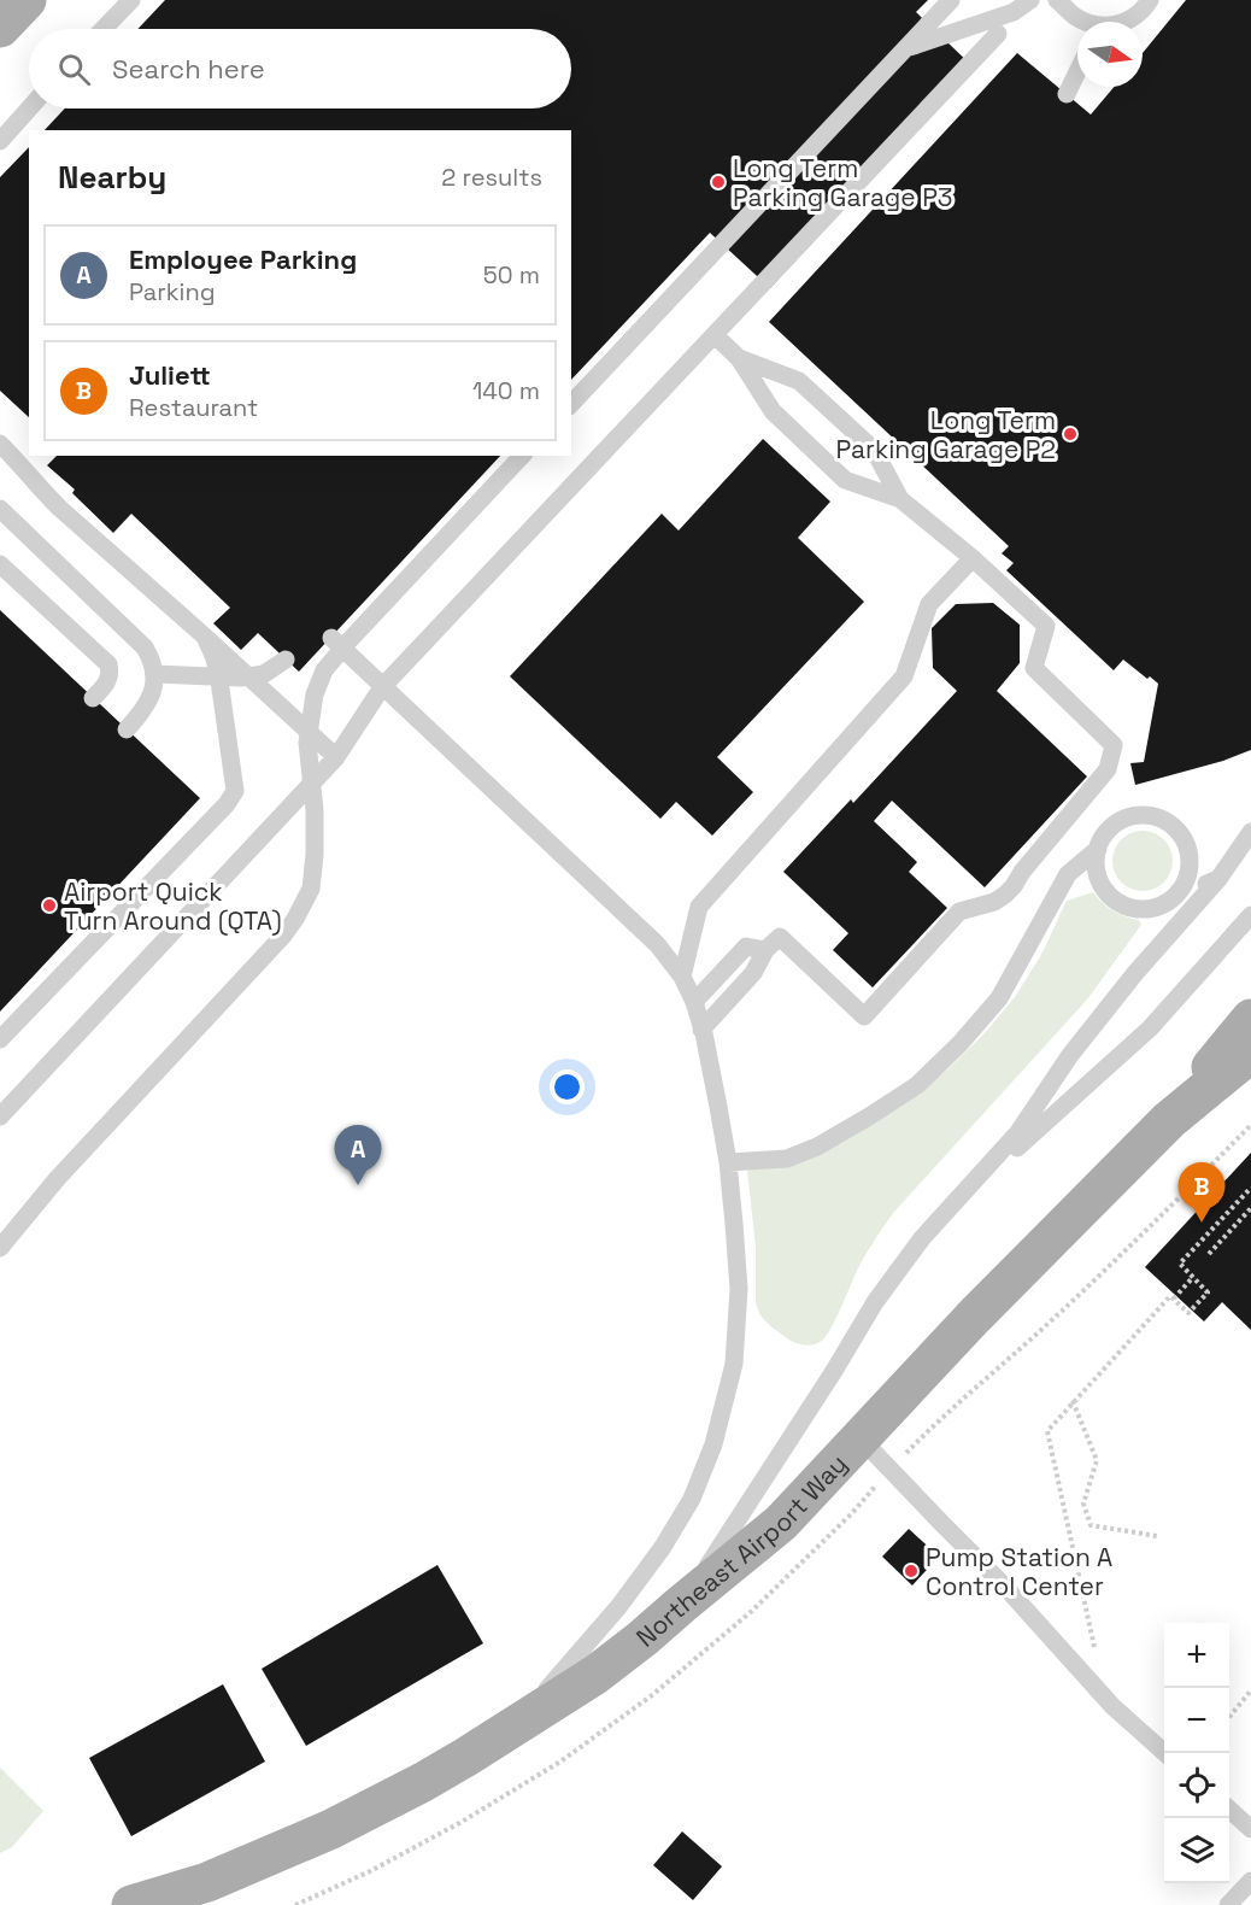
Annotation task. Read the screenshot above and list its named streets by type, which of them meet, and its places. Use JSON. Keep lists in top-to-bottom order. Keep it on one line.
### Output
{"streets":{"main road":["Northeast Airport Way"]},"places":["Long Term Parking Garage P3","Long Term Parking Garage P2","Airport Quick Turn Around (QTA)","Pump Station A Control Center"],"north":"right","page":{"search":"Search here","heading":["Nearby","2 results"],"list":[{"mark":"A","name":"Employee Parking","note":"Parking","value":"50 m"},{"mark":"B","name":"Juliett","note":"Restaurant","value":"140 m"}],"pins":["A","B"],"map_buttons":["+","−"]}}
